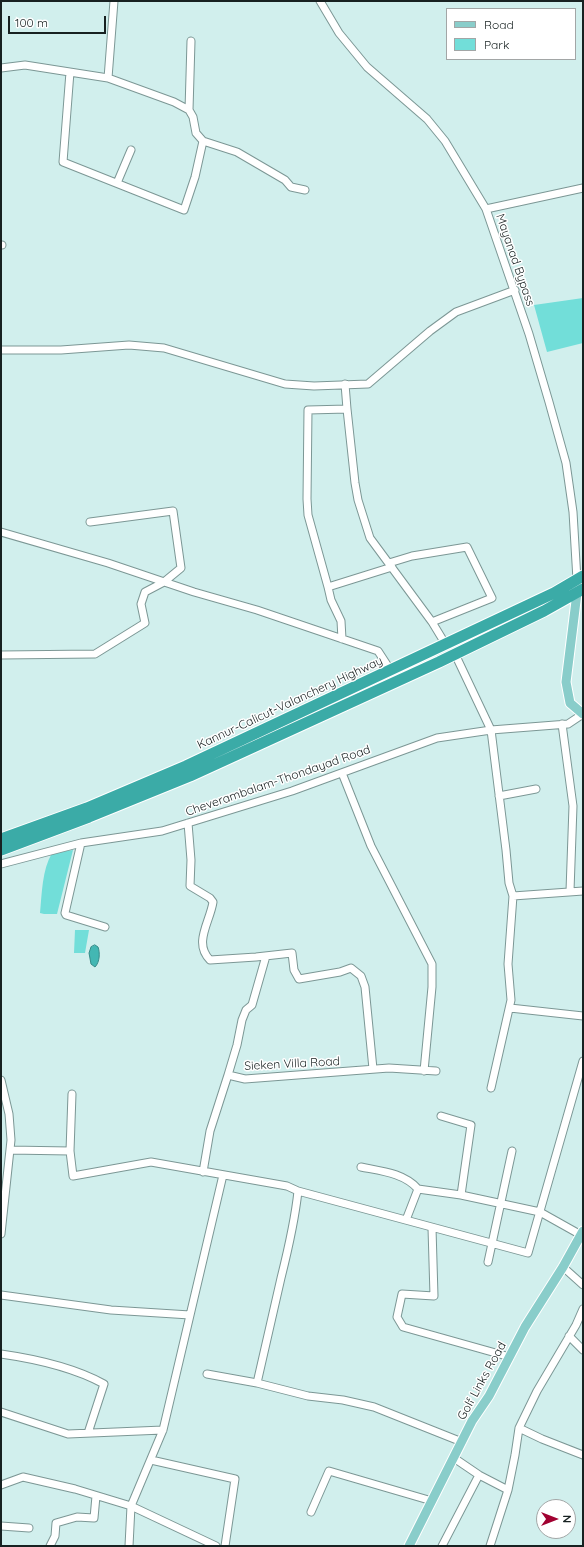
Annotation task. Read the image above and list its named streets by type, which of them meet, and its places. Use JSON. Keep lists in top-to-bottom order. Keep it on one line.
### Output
{"streets":{"highway":["Kannur-Calicut-Valanchery Highway"],"main road":["Golf Links Road"],"street":["Mayanad Bypass","Cheverambalam-Thondayad Road","Sieken Villa Road"]},"crossings":[["Mayanad Bypass","Kannur-Calicut-Valanchery Highway"]],"legend":["Road","Park"],"scale_bar":"100 m","north":"right"}
